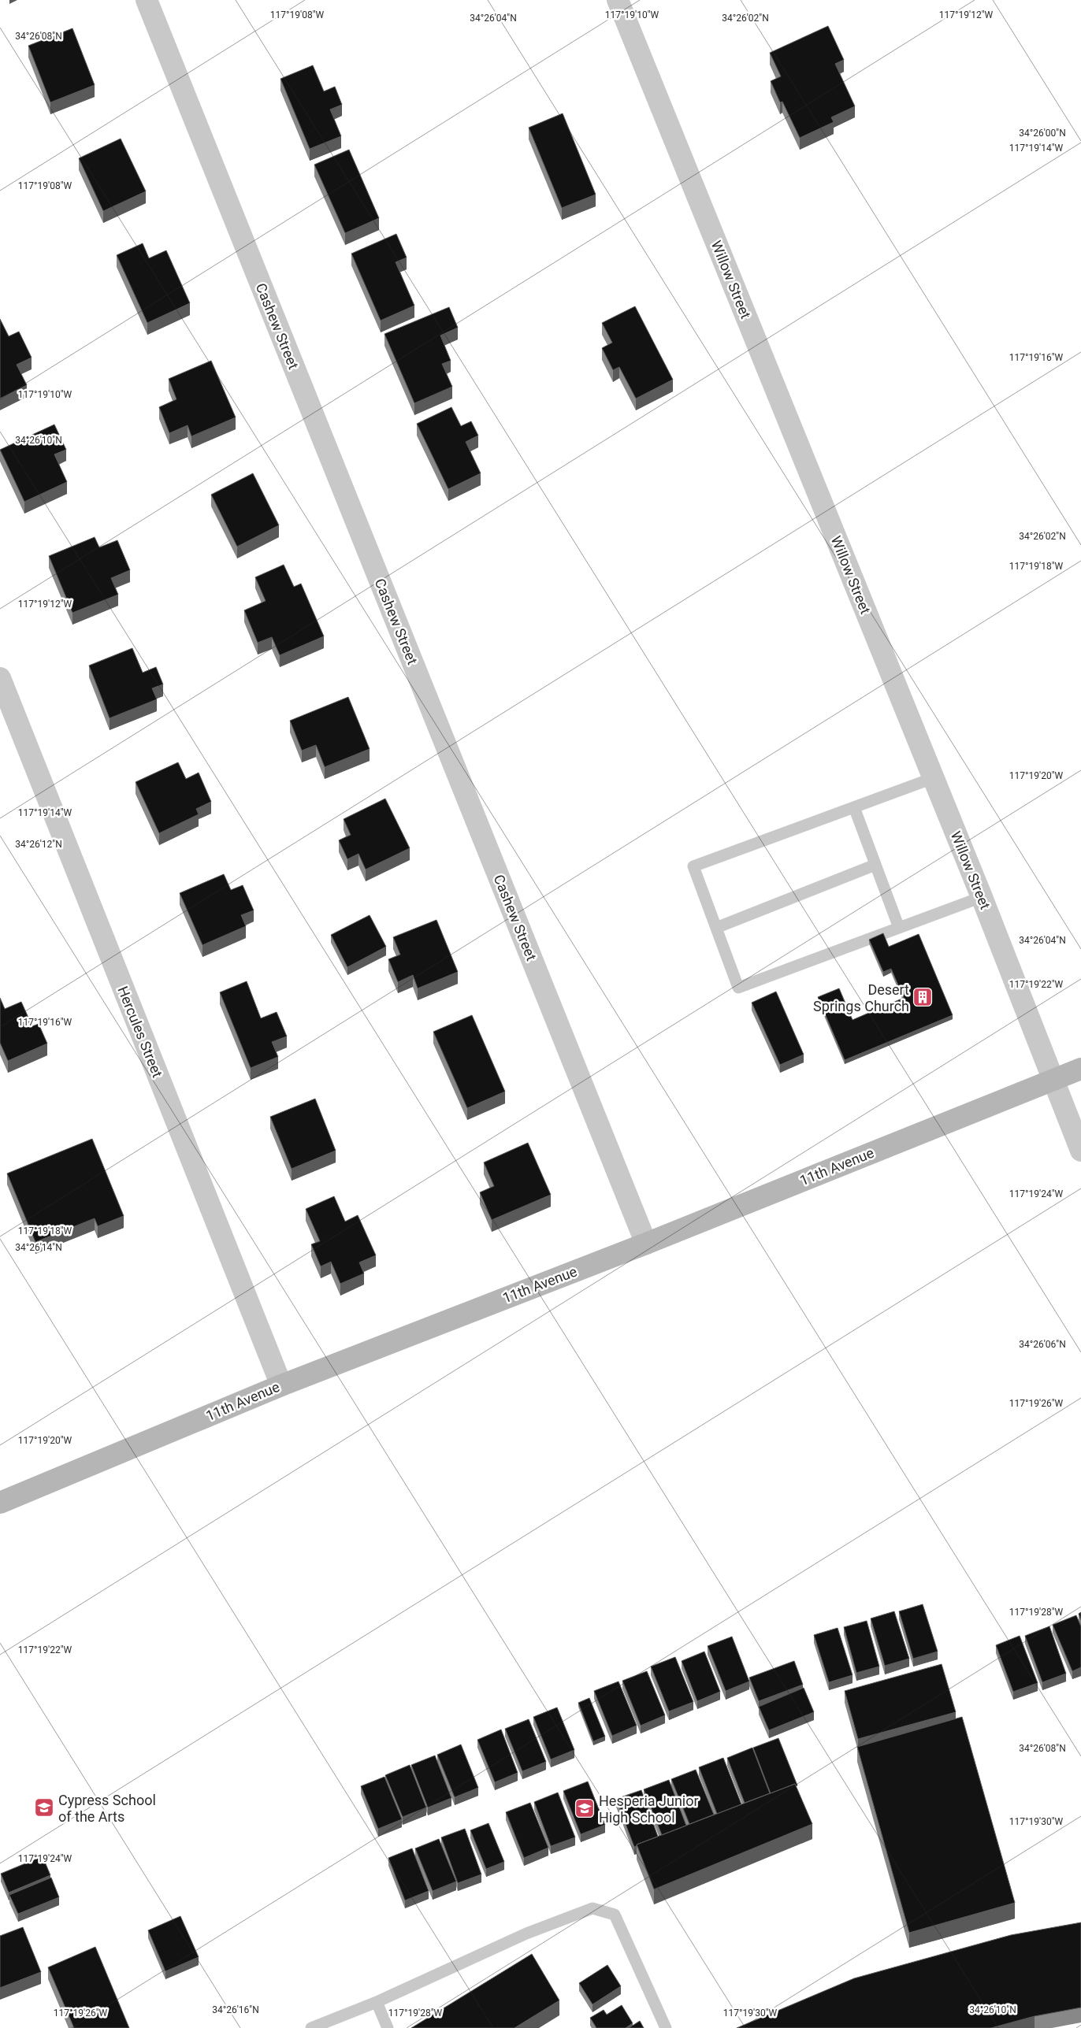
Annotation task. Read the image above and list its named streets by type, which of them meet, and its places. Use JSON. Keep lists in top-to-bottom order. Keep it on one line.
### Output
{"streets":{"main road":["11th Avenue"],"street":["Willow Street","Cashew Street","Hercules Street"]},"crossings":[["Willow Street","11th Avenue"],["Cashew Street","11th Avenue"],["Hercules Street","11th Avenue"]],"places":{"building":["Desert Springs Church"],"school or university":["Cypress School of the Arts","Hesperia Junior High School"]},"coordinates":["117°19'08\"W","117°19'10\"W","117°19'12\"W","34°26'04\"N","34°26'02\"N","34°26'08\"N","34°26'00\"N","117°19'14\"W","117°19'16\"W","34°26'10\"N","117°19'18\"W","117°19'20\"W","34°26'12\"N","117°19'22\"W","117°19'24\"W","34°26'14\"N","34°26'06\"N","117°19'26\"W","117°19'28\"W","117°19'30\"W","34°26'16\"N"]}
